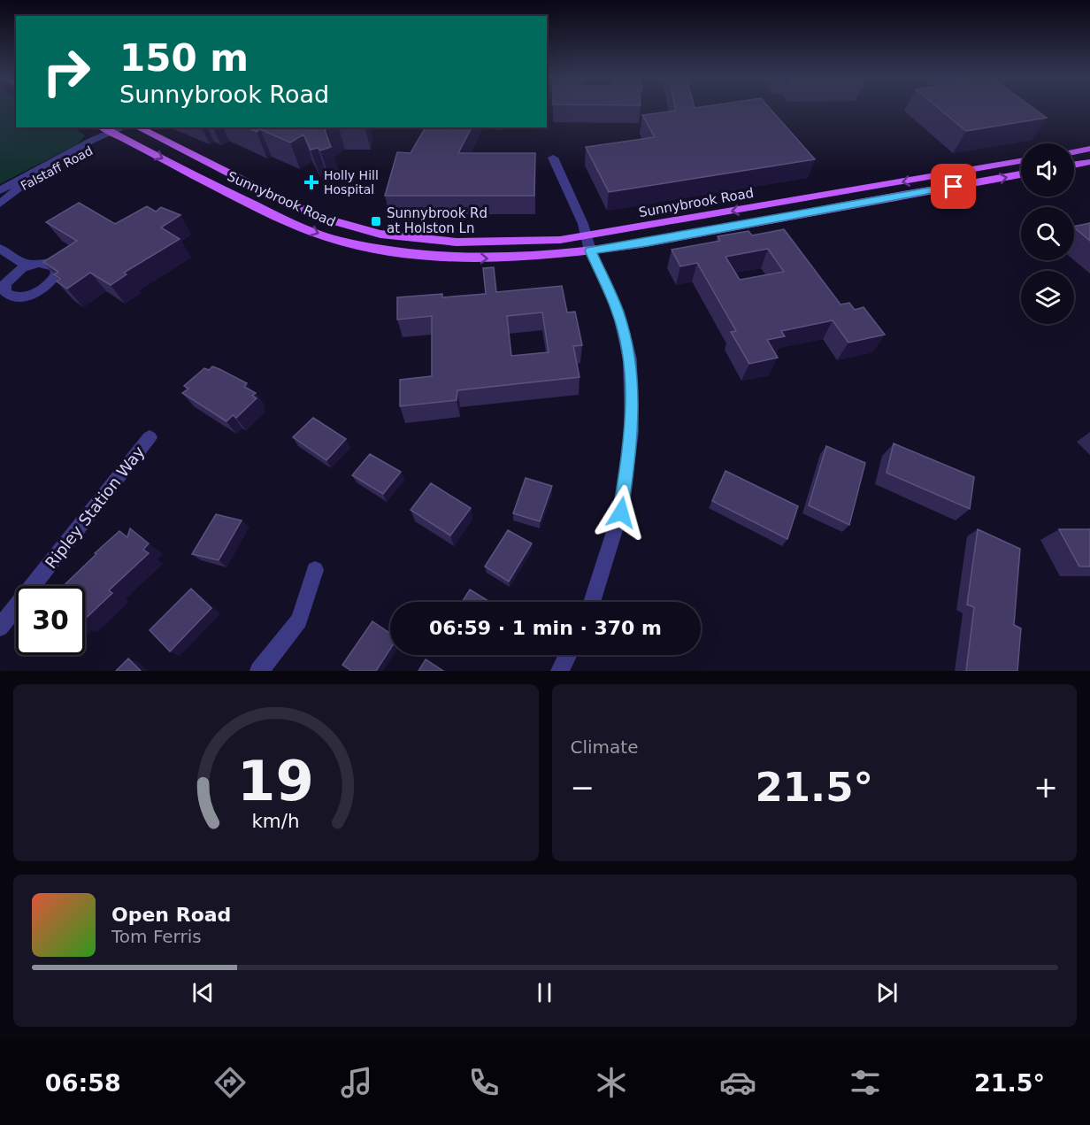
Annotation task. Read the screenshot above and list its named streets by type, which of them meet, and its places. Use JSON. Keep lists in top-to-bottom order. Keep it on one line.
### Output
{"streets":{"main road":["Sunnybrook Road"],"street":["Falstaff Road","Ripley Station Way"]},"crossings":[["Falstaff Road","Sunnybrook Road"]],"places":{"health":["Holly Hill Hospital"],"transit":["Sunnybrook Rd at Holston Ln"]},"page":{"turn":["150 m","Sunnybrook Road"],"limit":"30","trip":"06:59 · 1 min · 370 m","tile":"Climate","heat":["−","21.5°","+"],"song":["Open Road","Tom Ferris"],"tabs":["06:58","21.5°"],"gauge":["19","km/h"]}}
